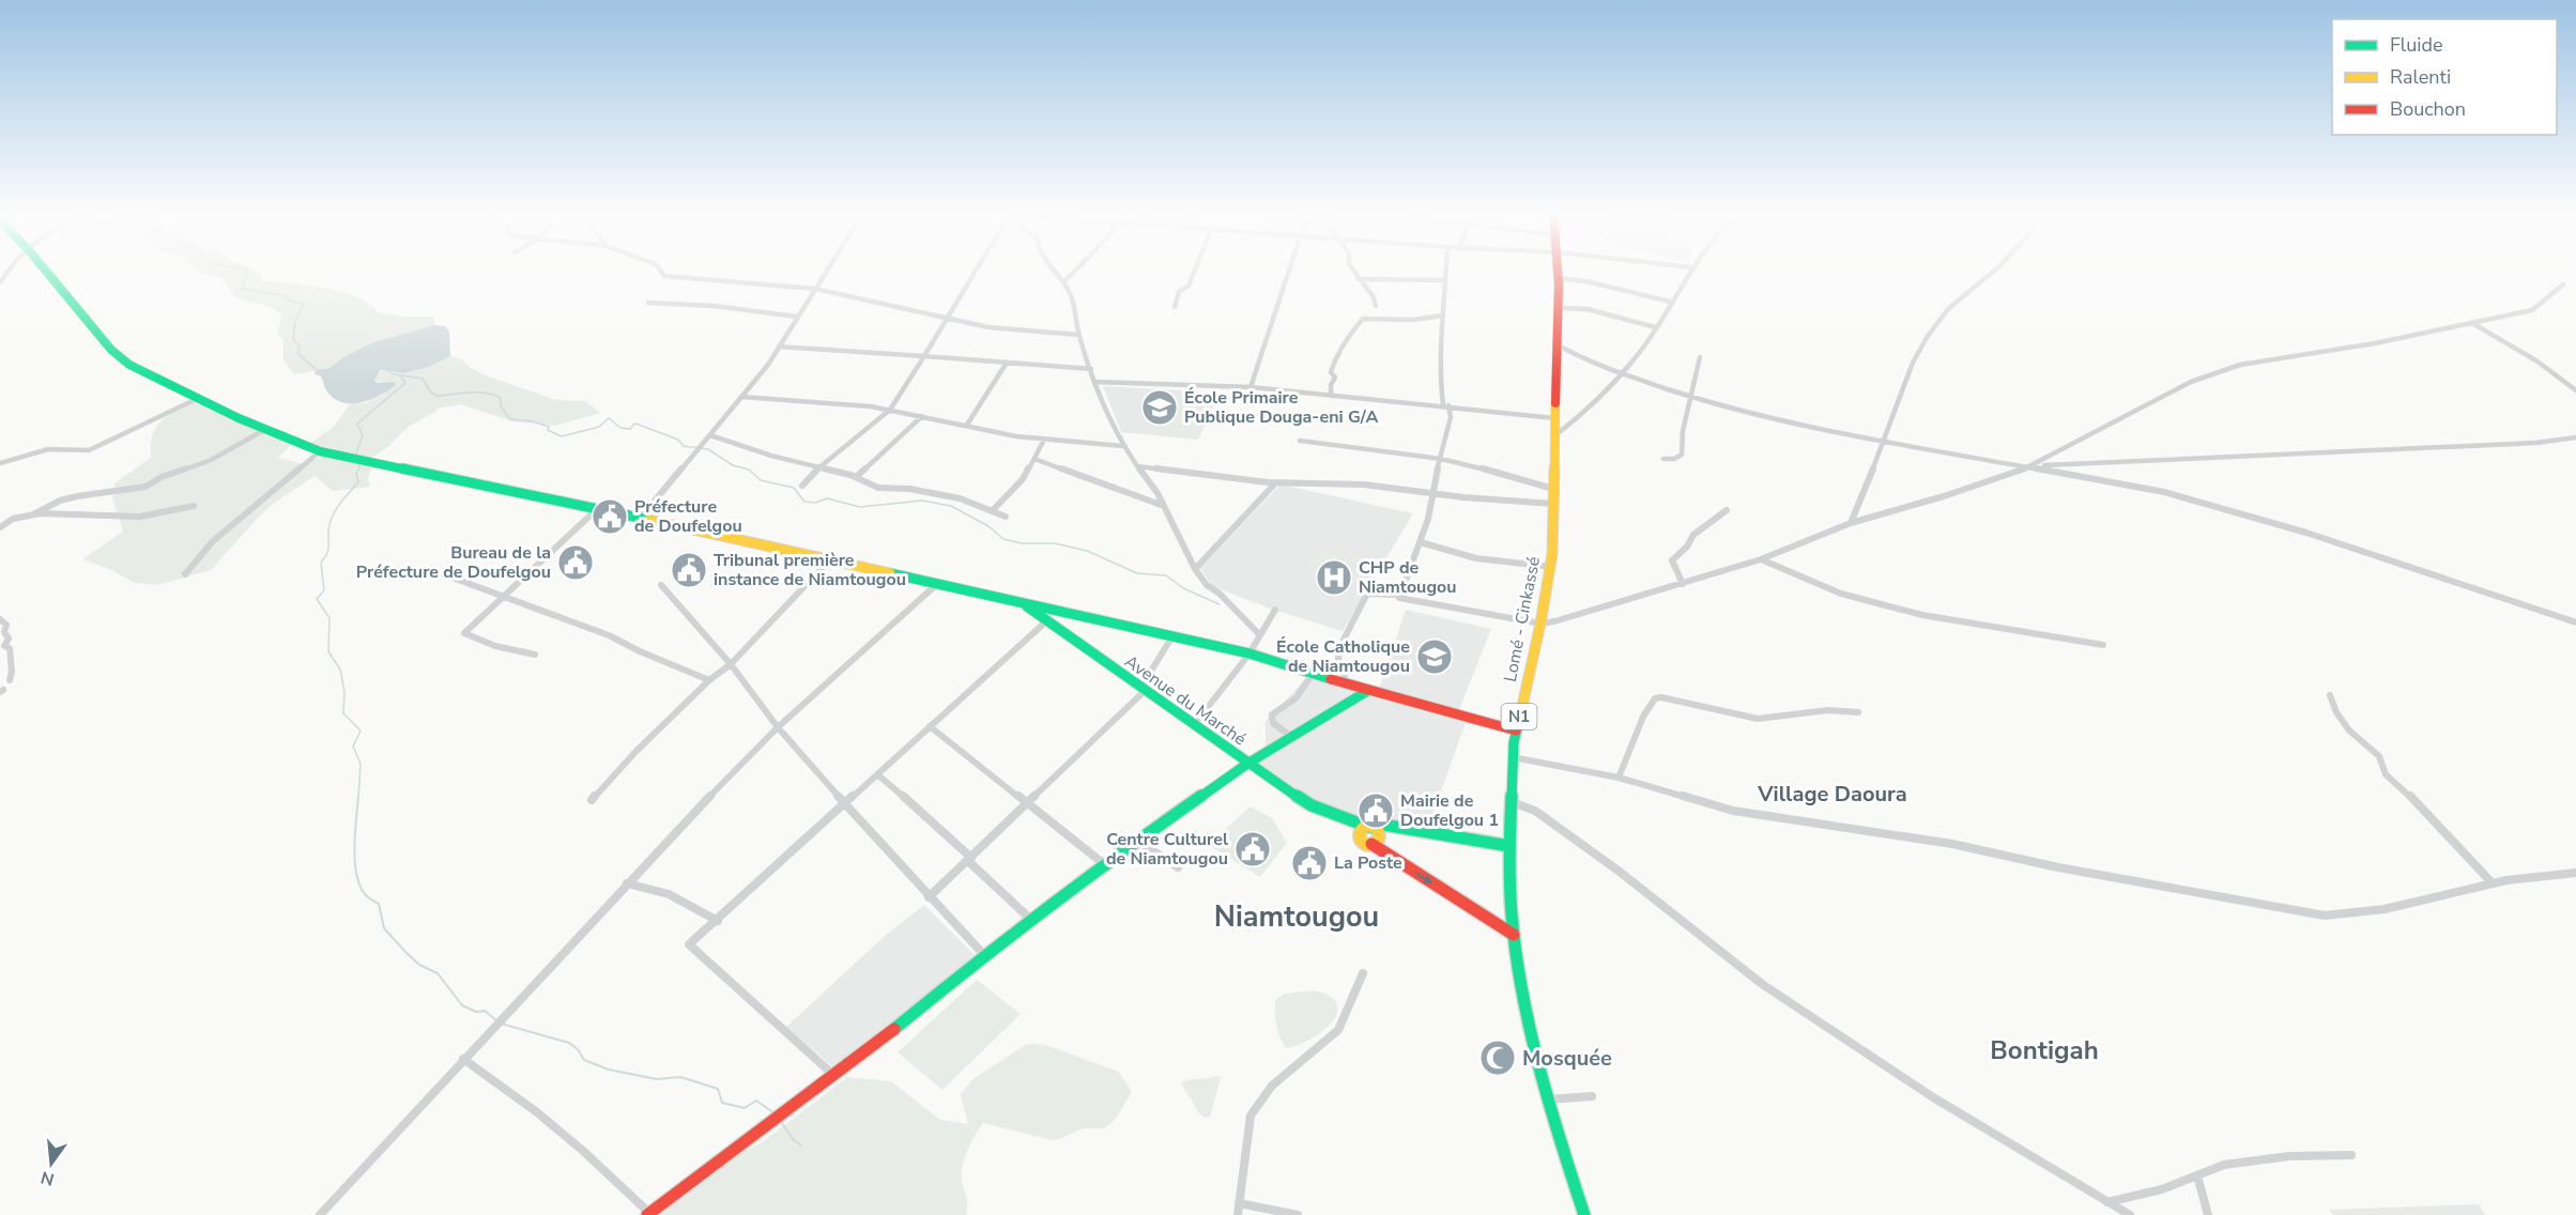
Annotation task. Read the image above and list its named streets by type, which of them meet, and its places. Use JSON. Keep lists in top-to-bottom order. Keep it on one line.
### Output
{"streets":{"main road":["Lomé - Cinkassé","Avenue du Marché","N1"]},"crossings":[["Lomé - Cinkassé","Avenue du Marché"]],"districts":["Village Daoura","Niamtougou","Bontigah"],"places":{"school or university":["École Primaire Publique Douga-eni G/A","École Catholique de Niamtougou"],"public building":["Préfecture de Doufelgou","Bureau de la Préfecture de Doufelgou","Tribunal première instance de Niamtougou","Mairie de Doufelgou 1","Centre Culturel de Niamtougou","La Poste"],"hospital":["CHP de Niamtougou"],"mosque":["Mosquée"]},"legend":["Fluide","Ralenti","Bouchon"],"north":"bottom"}
